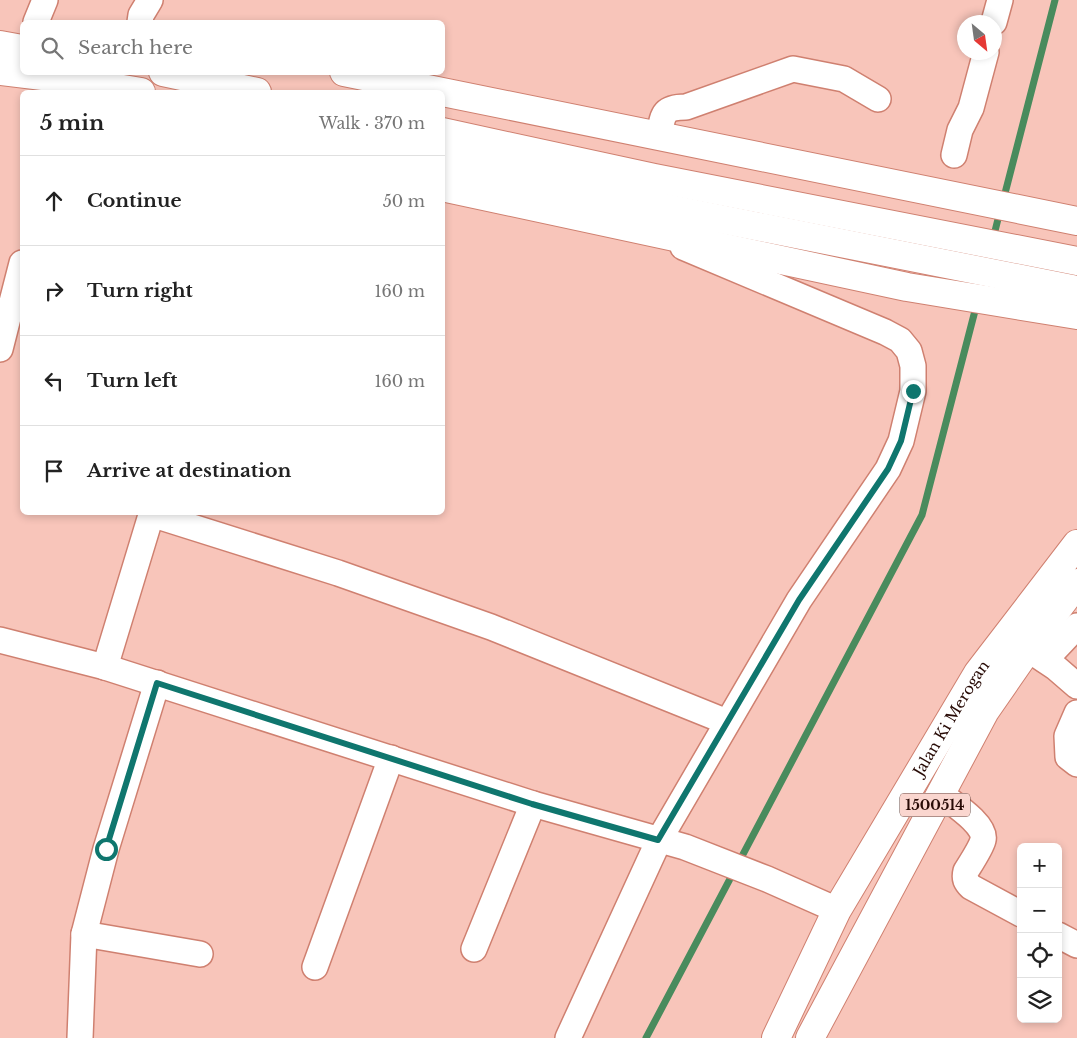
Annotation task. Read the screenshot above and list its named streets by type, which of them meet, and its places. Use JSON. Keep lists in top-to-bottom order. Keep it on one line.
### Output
{"streets":{"highway":["Jalan Ki Merogan","1500514"]},"north":"bottom right","page":{"search":"Search here","heading":["5 min","Walk · 370 m"],"list":[["Continue","50 m"],["Turn right","160 m"],["Turn left","160 m"],"Arrive at destination"],"map_buttons":["+","−"]}}
